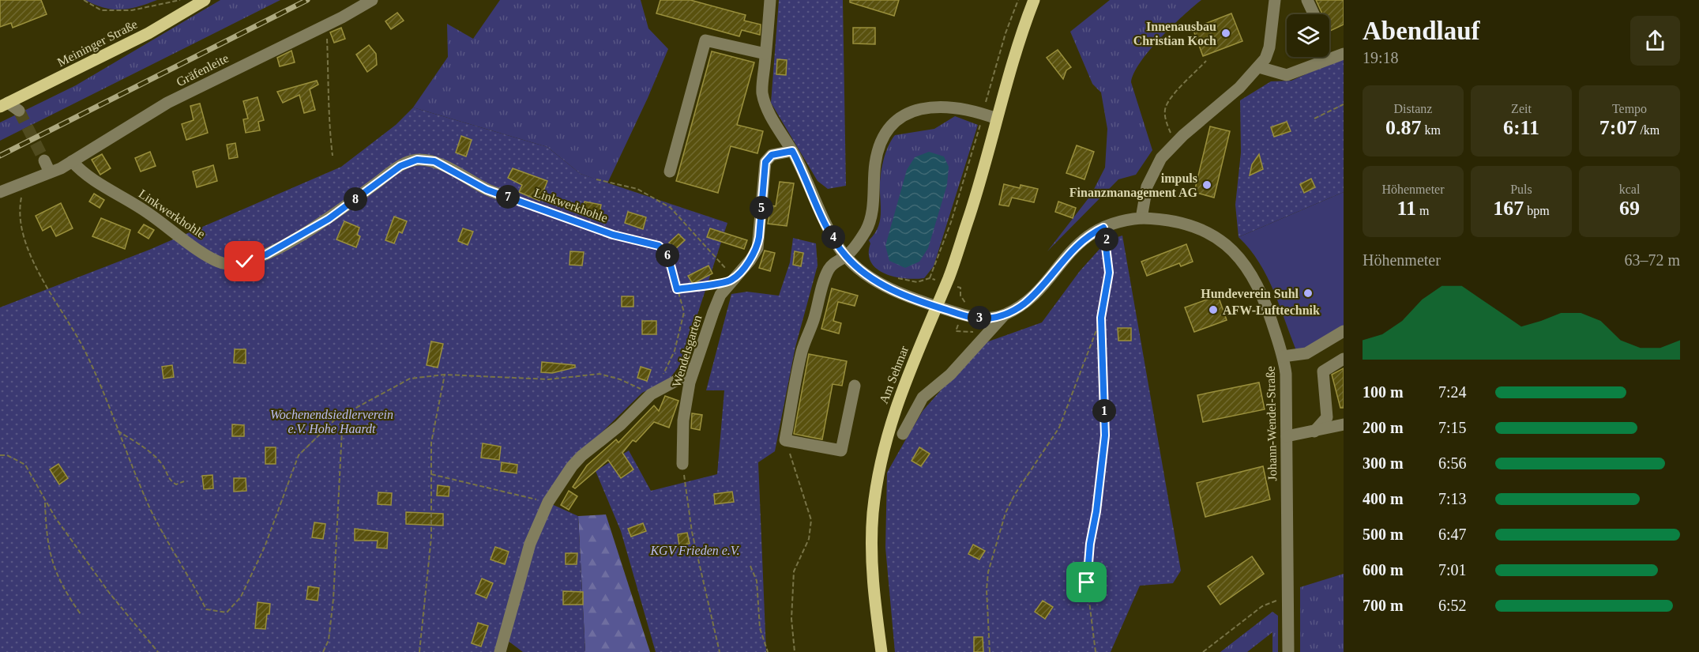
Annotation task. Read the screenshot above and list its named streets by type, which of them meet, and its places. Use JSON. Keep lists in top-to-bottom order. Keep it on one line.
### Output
{"streets":{"main road":["Meininger Straße","Am Sehmar"],"street":["Gräfenleite","Linkwerkhohle","Wendelsgarten","Johann-Wendel-Straße"]},"crossings":[["Gräfenleite","Linkwerkhohle"],["Wendelsgarten","Johann-Wendel-Straße"],["Am Sehmar","Johann-Wendel-Straße"]],"parks":["Wochenendsiedlerverein e.V. Hohe Haardt","KGV Frieden e.V."],"places":["Innenausbau Christian Koch","impuls Finanzmanagement AG","Hundeverein Suhl","AFW-Lufttechnik"],"page":{"heading":["Abendlauf","19:18"],"stats":[["Distanz","0.87 km"],["Zeit","6:11"],["Tempo","7:07 /km"],["Höhenmeter","11 m"],["Puls","167 bpm"],["kcal","69"]],"pins":["7","8","5","4","2","6","3","1"],"chart":["Höhenmeter","63–72 m"],"list":[{"name":"100 m","note":"7:24"},{"name":"200 m","note":"7:15"},{"name":"300 m","note":"6:56"},{"name":"400 m","note":"7:13"},{"name":"500 m","note":"6:47"},{"name":"600 m","note":"7:01"},{"name":"700 m","note":"6:52"}]}}
